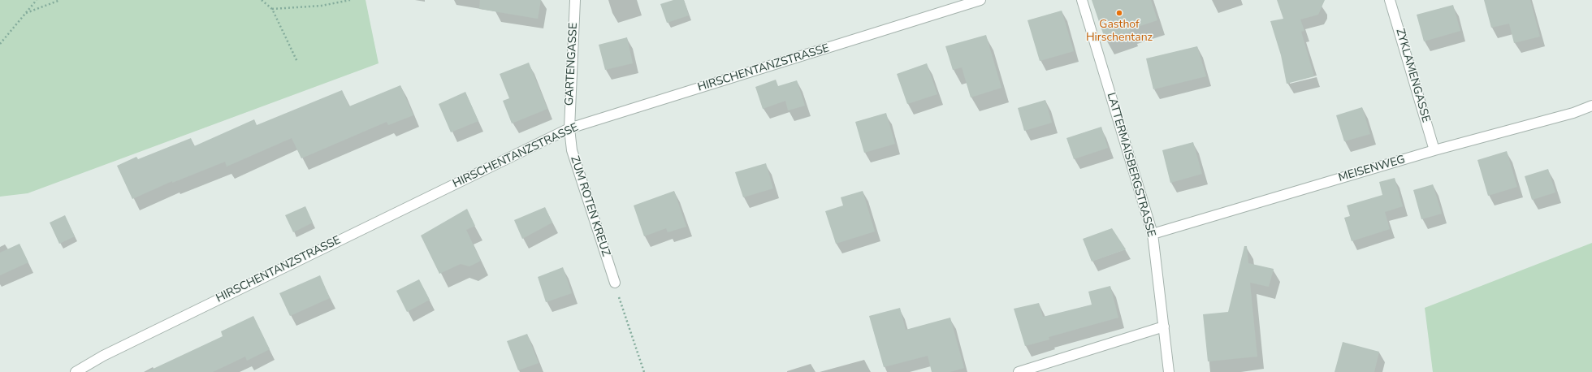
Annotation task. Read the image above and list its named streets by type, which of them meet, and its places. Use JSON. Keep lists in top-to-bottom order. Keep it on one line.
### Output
{"streets":{"street":["GARTENGASSE","HIRSCHENTANZSTRASSE","ZYKLAMENGASSE","LATTERMAISBERGSTRASSE","MEISENWEG","ZUM ROTEN KREUZ"]},"crossings":[["GARTENGASSE","HIRSCHENTANZSTRASSE"],["GARTENGASSE","ZUM ROTEN KREUZ"],["HIRSCHENTANZSTRASSE","ZUM ROTEN KREUZ"],["ZYKLAMENGASSE","MEISENWEG"],["LATTERMAISBERGSTRASSE","MEISENWEG"]],"places":["Gasthof Hirschentanz"]}
